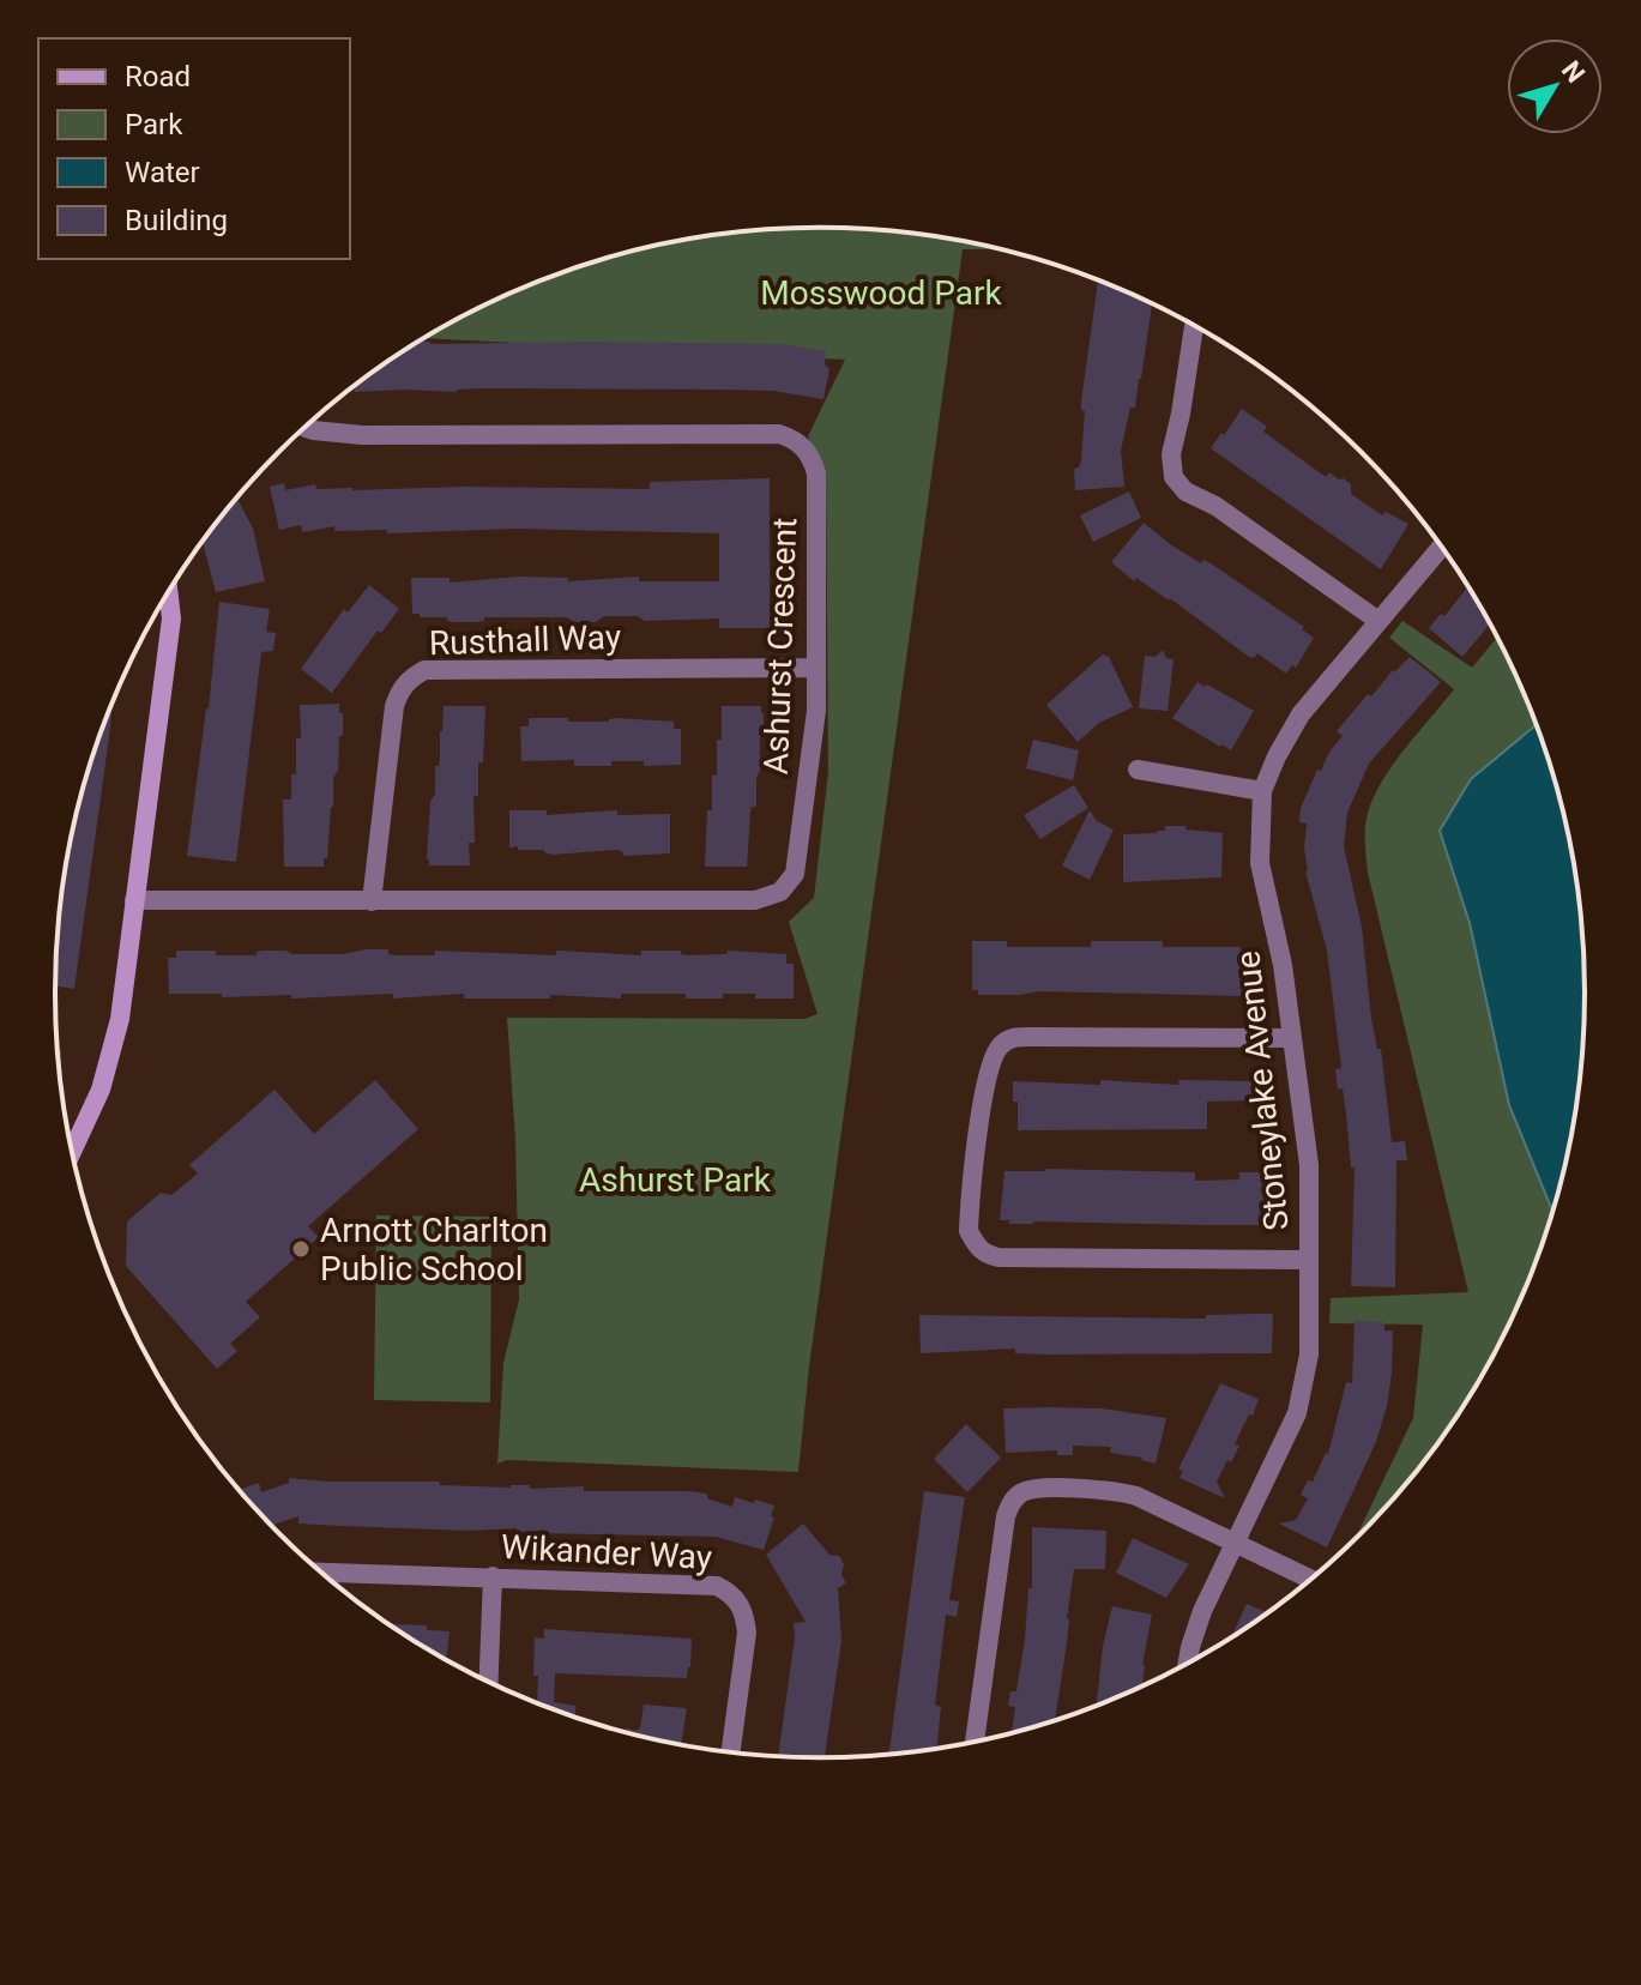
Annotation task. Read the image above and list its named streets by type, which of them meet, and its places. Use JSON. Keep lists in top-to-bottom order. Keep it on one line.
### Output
{"streets":{"street":["Rusthall Way","Ashurst Crescent","Stoneylake Avenue","Wikander Way"]},"crossings":[["Rusthall Way","Ashurst Crescent"]],"parks":["Mosswood Park","Ashurst Park"],"places":["Arnott Charlton Public School"],"legend":["Road","Park","Water","Building"],"north":"top right"}
